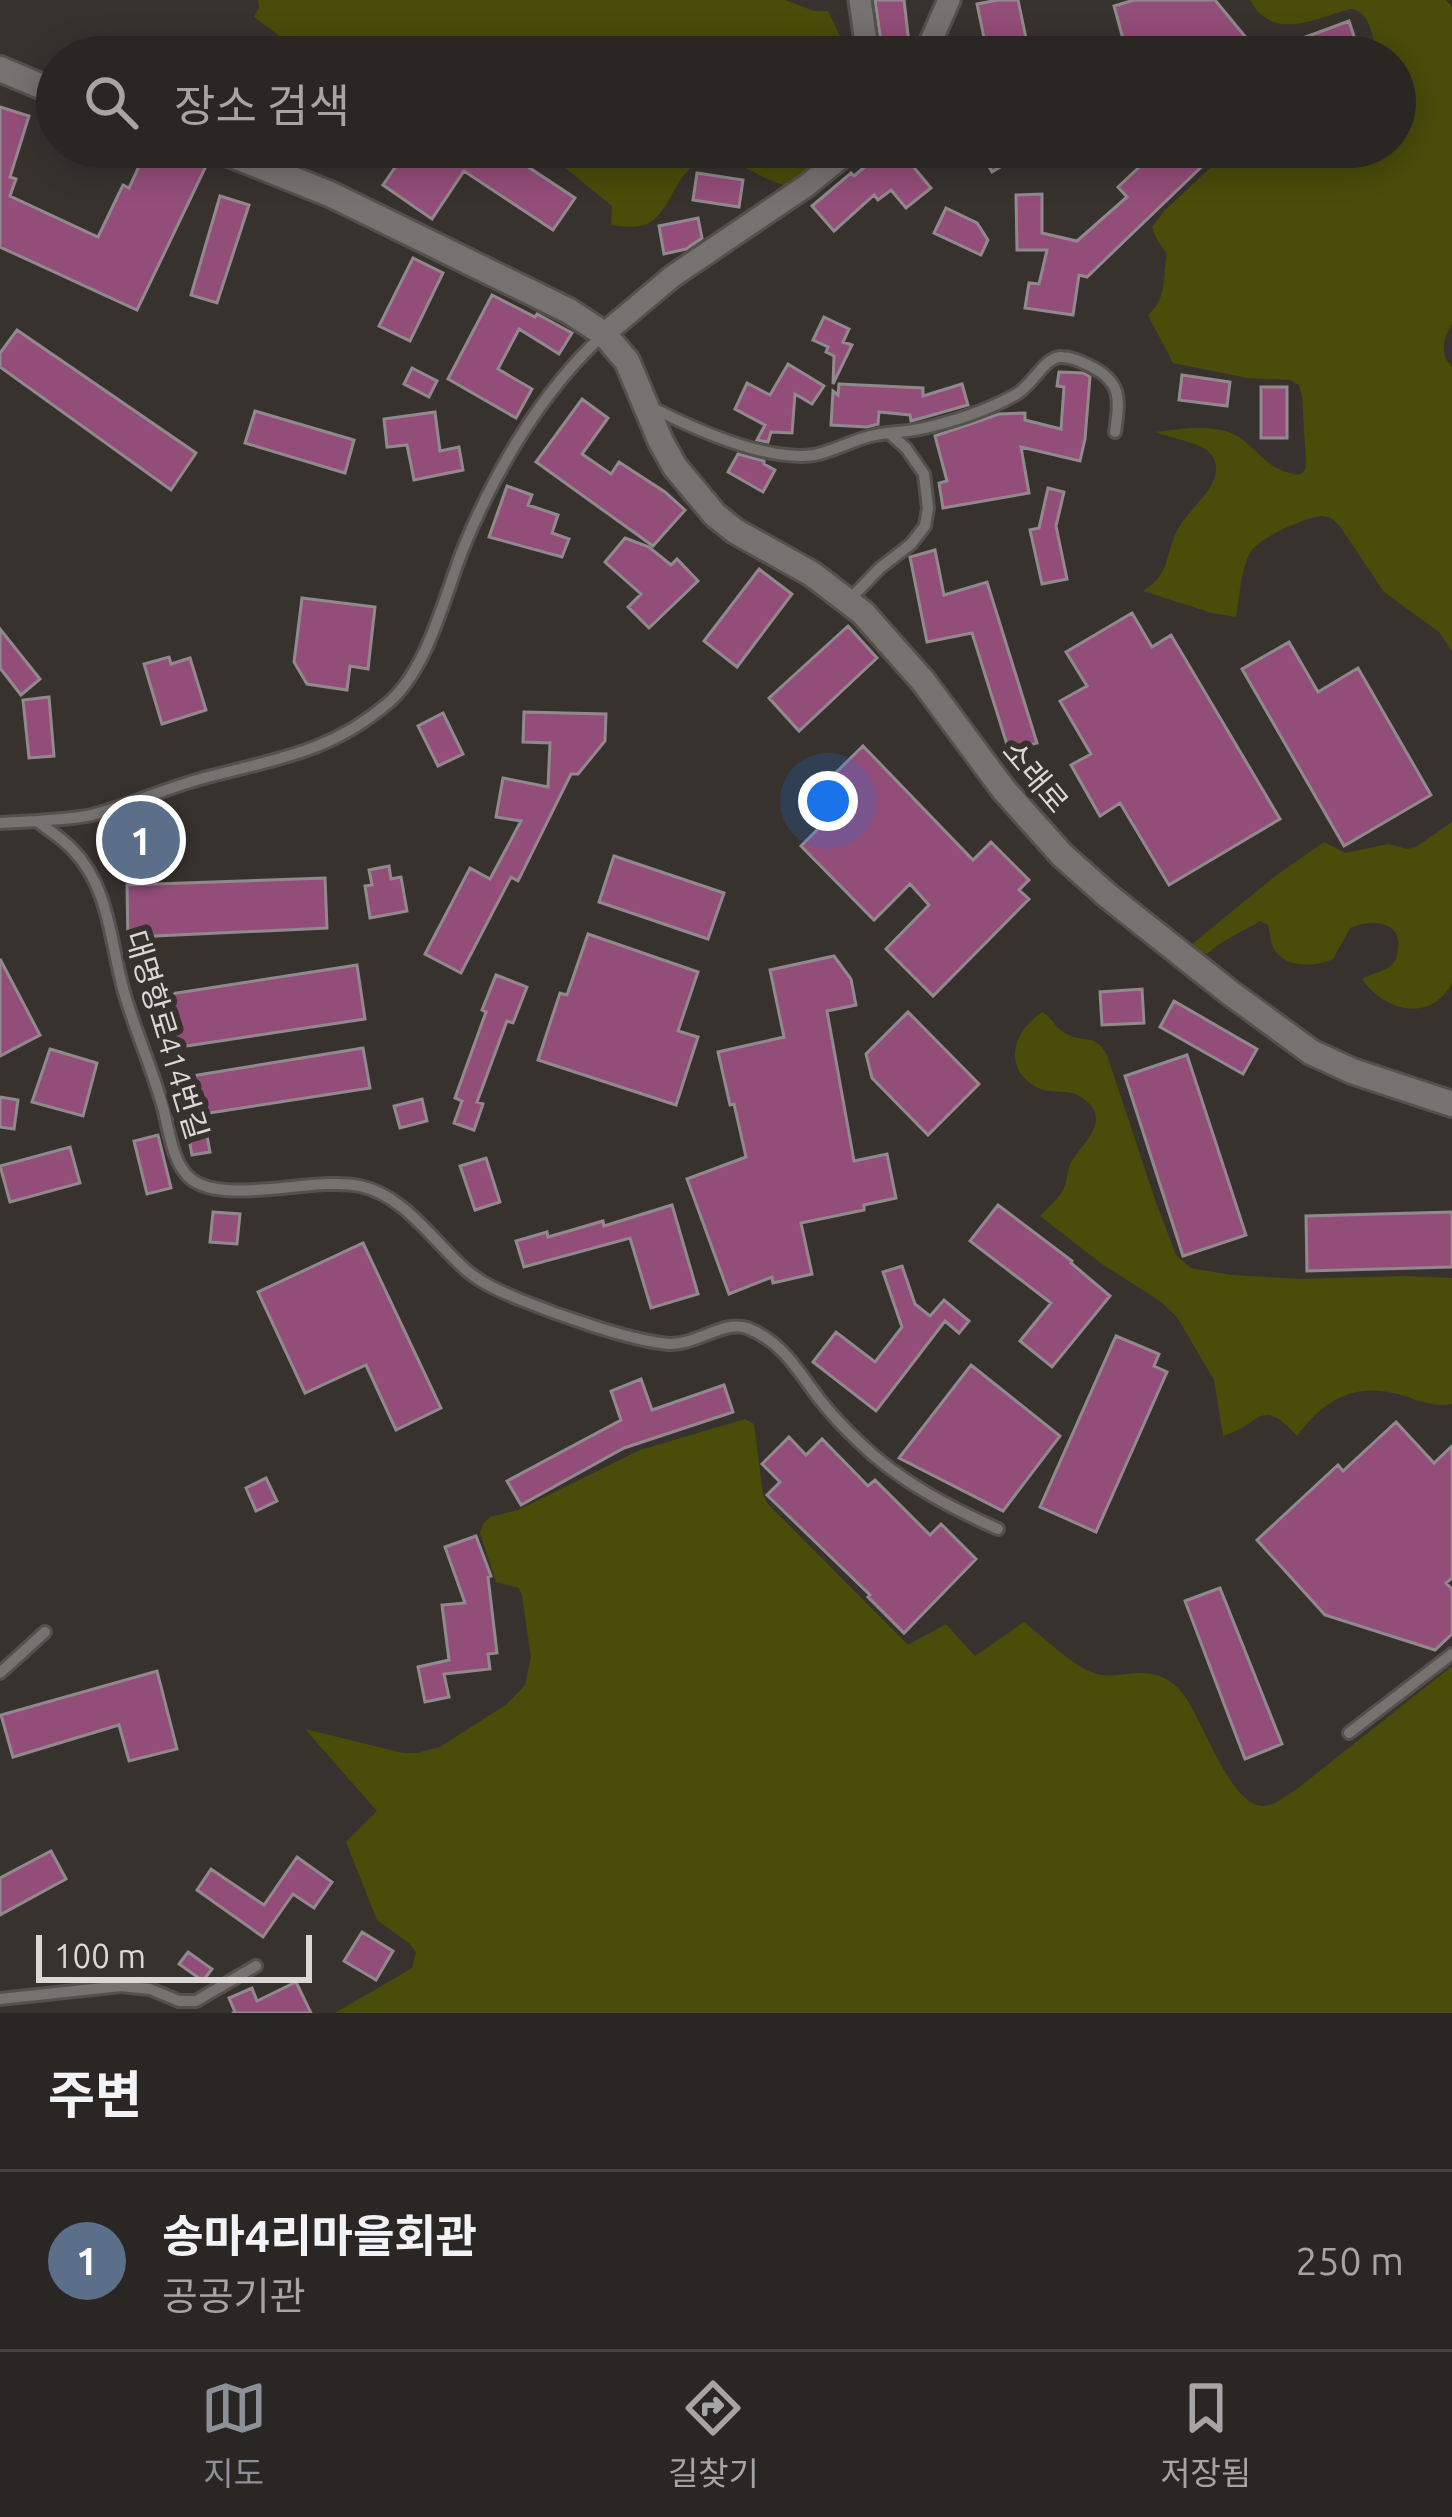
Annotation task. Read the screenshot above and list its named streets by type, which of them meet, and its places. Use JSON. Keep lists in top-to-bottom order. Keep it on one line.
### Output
{"streets":{"street":["소래로"],"lane":["대명항로414번길"]},"scale_bar":"100 m","page":{"search":"장소 검색","pins":"1","scale":"100 m","heading":"주변","list":[{"mark":"1","name":"송마4리마을회관","note":"공공기관","value":"250 m"}],"nav":["지도","길찾기","저장됨"]}}
